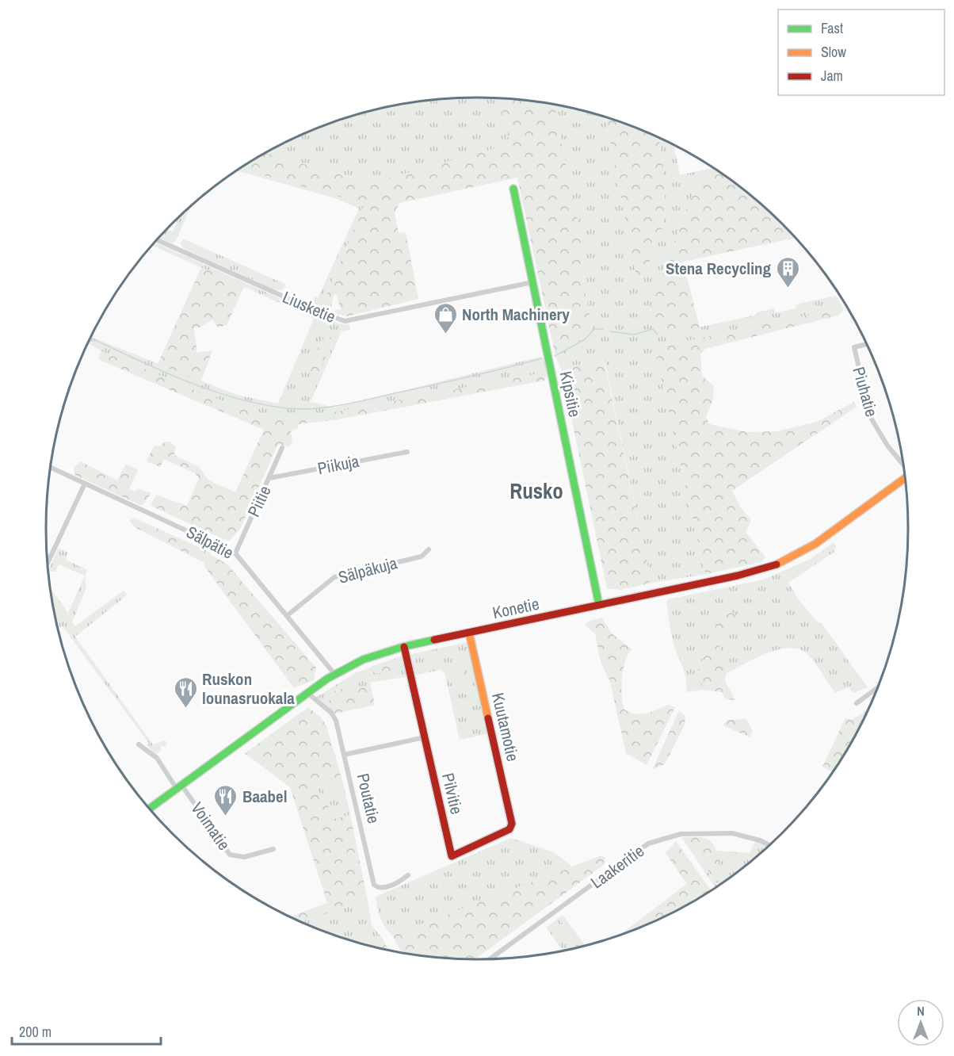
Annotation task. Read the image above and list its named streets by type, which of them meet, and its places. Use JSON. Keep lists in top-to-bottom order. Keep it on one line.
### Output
{"streets":{"street":["Liusketie","Piuhatie","Kipsitie","Piikuja","Piitie","Sälpätie","Sälpäkuja","Konetie","Kuutamotie","Pilvitie","Poutatie","Voimatie","Laakeritie"]},"crossings":[["Liusketie","Kipsitie"],["Kipsitie","Konetie"],["Piikuja","Piitie"],["Piitie","Sälpätie"],["Sälpätie","Sälpäkuja"],["Sälpätie","Konetie"],["Konetie","Kuutamotie"],["Konetie","Pilvitie"],["Konetie","Poutatie"],["Konetie","Voimatie"],["Kuutamotie","Pilvitie"]],"districts":["Rusko"],"places":{"building":["Stena Recycling"],"shop":["North Machinery"],"restaurant":["Ruskon lounasruokala","Baabel"]},"legend":["Fast","Slow","Jam"],"scale_bar":"200 m","north":"top"}
